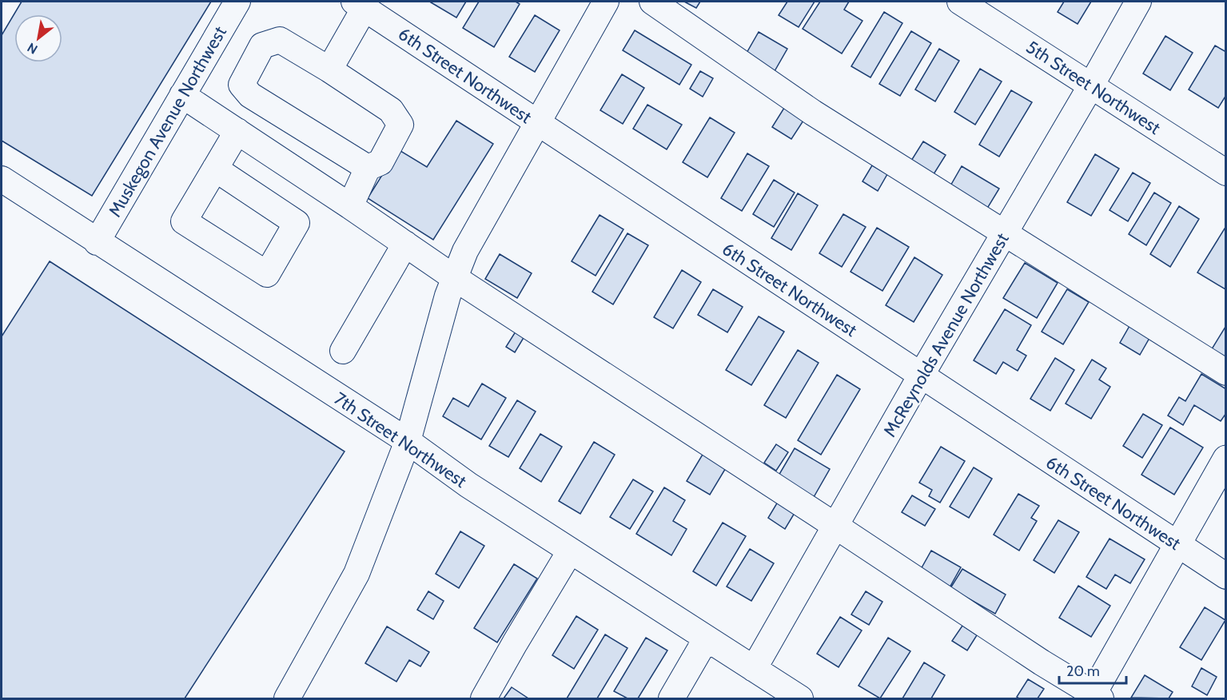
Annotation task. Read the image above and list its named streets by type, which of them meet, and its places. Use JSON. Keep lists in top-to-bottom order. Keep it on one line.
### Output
{"streets":{"street":["6th Street Northwest","5th Street Northwest","Muskegon Avenue Northwest","McReynolds Avenue Northwest","7th Street Northwest"]},"crossings":[["6th Street Northwest","McReynolds Avenue Northwest"],["5th Street Northwest","McReynolds Avenue Northwest"],["Muskegon Avenue Northwest","7th Street Northwest"],["McReynolds Avenue Northwest","7th Street Northwest"]],"scale_bar":"20 m","north":"bottom left"}
